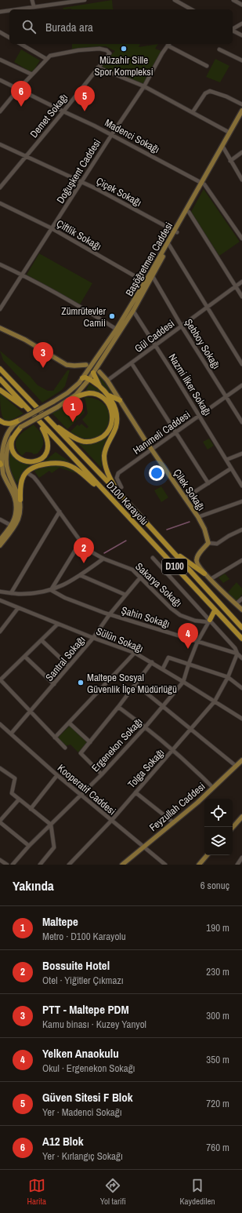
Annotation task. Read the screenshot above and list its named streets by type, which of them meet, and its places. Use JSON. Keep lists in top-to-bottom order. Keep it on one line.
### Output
{"streets":{"highway":["D100 Karayolu","D100"],"main road":["Başöğretmen Caddesi","Çilek Sokağı","Feyzullah Caddesi"],"street":["Demet Sokağı","Madenci Sokağı","Doğuşkent Caddesi","Çiçek Sokağı","Çiftlik Sokağı","Gül Caddesi","Şebboy Sokağı","Nazmi İlker Sokağı","Hanımeli Caddesi","Sakarya Sokağı","Şahin Sokağı","Sülün Sokağı","Santral Sokağı","Ergenekon Sokağı","Tolga Sokağı","Kooperatif Caddesi"]},"crossings":[["Demet Sokağı","Madenci Sokağı"],["Demet Sokağı","Çiçek Sokağı"],["Madenci Sokağı","Doğuşkent Caddesi"],["Madenci Sokağı","Başöğretmen Caddesi"],["Doğuşkent Caddesi","Çiçek Sokağı"],["Doğuşkent Caddesi","Çiftlik Sokağı"],["Çiçek Sokağı","Başöğretmen Caddesi"],["Çiftlik Sokağı","Başöğretmen Caddesi"],["Başöğretmen Caddesi","Şebboy Sokağı"],["Başöğretmen Caddesi","Nazmi İlker Sokağı"],["Gül Caddesi","Şebboy Sokağı"],["Gül Caddesi","Nazmi İlker Sokağı"],["Gül Caddesi","Çilek Sokağı"],["Şebboy Sokağı","Hanımeli Caddesi"],["Nazmi İlker Sokağı","Hanımeli Caddesi"],["Hanımeli Caddesi","Çilek Sokağı"],["Sakarya Sokağı","Santral Sokağı"],["Sakarya Sokağı","Ergenekon Sokağı"],["Şahin Sokağı","Santral Sokağı"],["Şahin Sokağı","Ergenekon Sokağı"],["Sülün Sokağı","Santral Sokağı"],["Sülün Sokağı","Ergenekon Sokağı"],["Sülün Sokağı","Tolga Sokağı"],["Santral Sokağı","Kooperatif Caddesi"],["Ergenekon Sokağı","Kooperatif Caddesi"],["Tolga Sokağı","Kooperatif Caddesi"],["Kooperatif Caddesi","Feyzullah Caddesi"]],"places":["Müzahir Sille Spor Kompleksi","Zümrütevler Camii","Maltepe Sosyal Güvenlik İlçe Müdürlüğü"],"page":{"search":"Burada ara","pins":["6","5","3","1","2","4"],"heading":["Yakında","6 sonuç"],"list":[{"mark":"1","name":"Maltepe","note":"Metro · D100 Karayolu","value":"190 m"},{"mark":"2","name":"Bossuite Hotel","note":"Otel · Yiğitler Çıkmazı","value":"230 m"},{"mark":"3","name":"PTT - Maltepe PDM","note":"Kamu binası · Kuzey Yanyol","value":"300 m"},{"mark":"4","name":"Yelken Anaokulu","note":"Okul · Ergenekon Sokağı","value":"350 m"},{"mark":"5","name":"Güven Sitesi F Blok","note":"Yer · Madenci Sokağı","value":"720 m"},{"mark":"6","name":"A12 Blok","note":"Yer · Kırlangıç Sokağı","value":"760 m"}],"nav":["Harita","Yol tarifi","Kaydedilen"]}}
